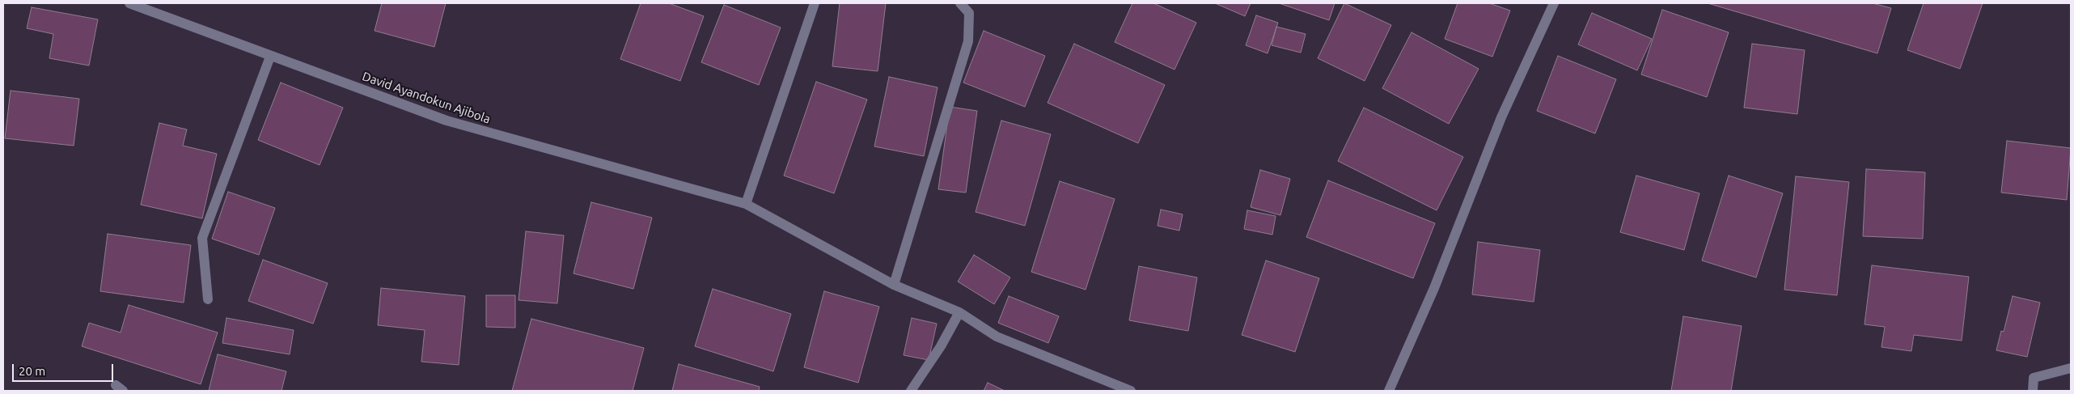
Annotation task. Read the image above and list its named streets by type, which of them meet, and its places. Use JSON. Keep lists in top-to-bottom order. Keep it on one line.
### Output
{"streets":{"street":["David Ayandokun Ajibola"]},"scale_bar":"20 m"}
